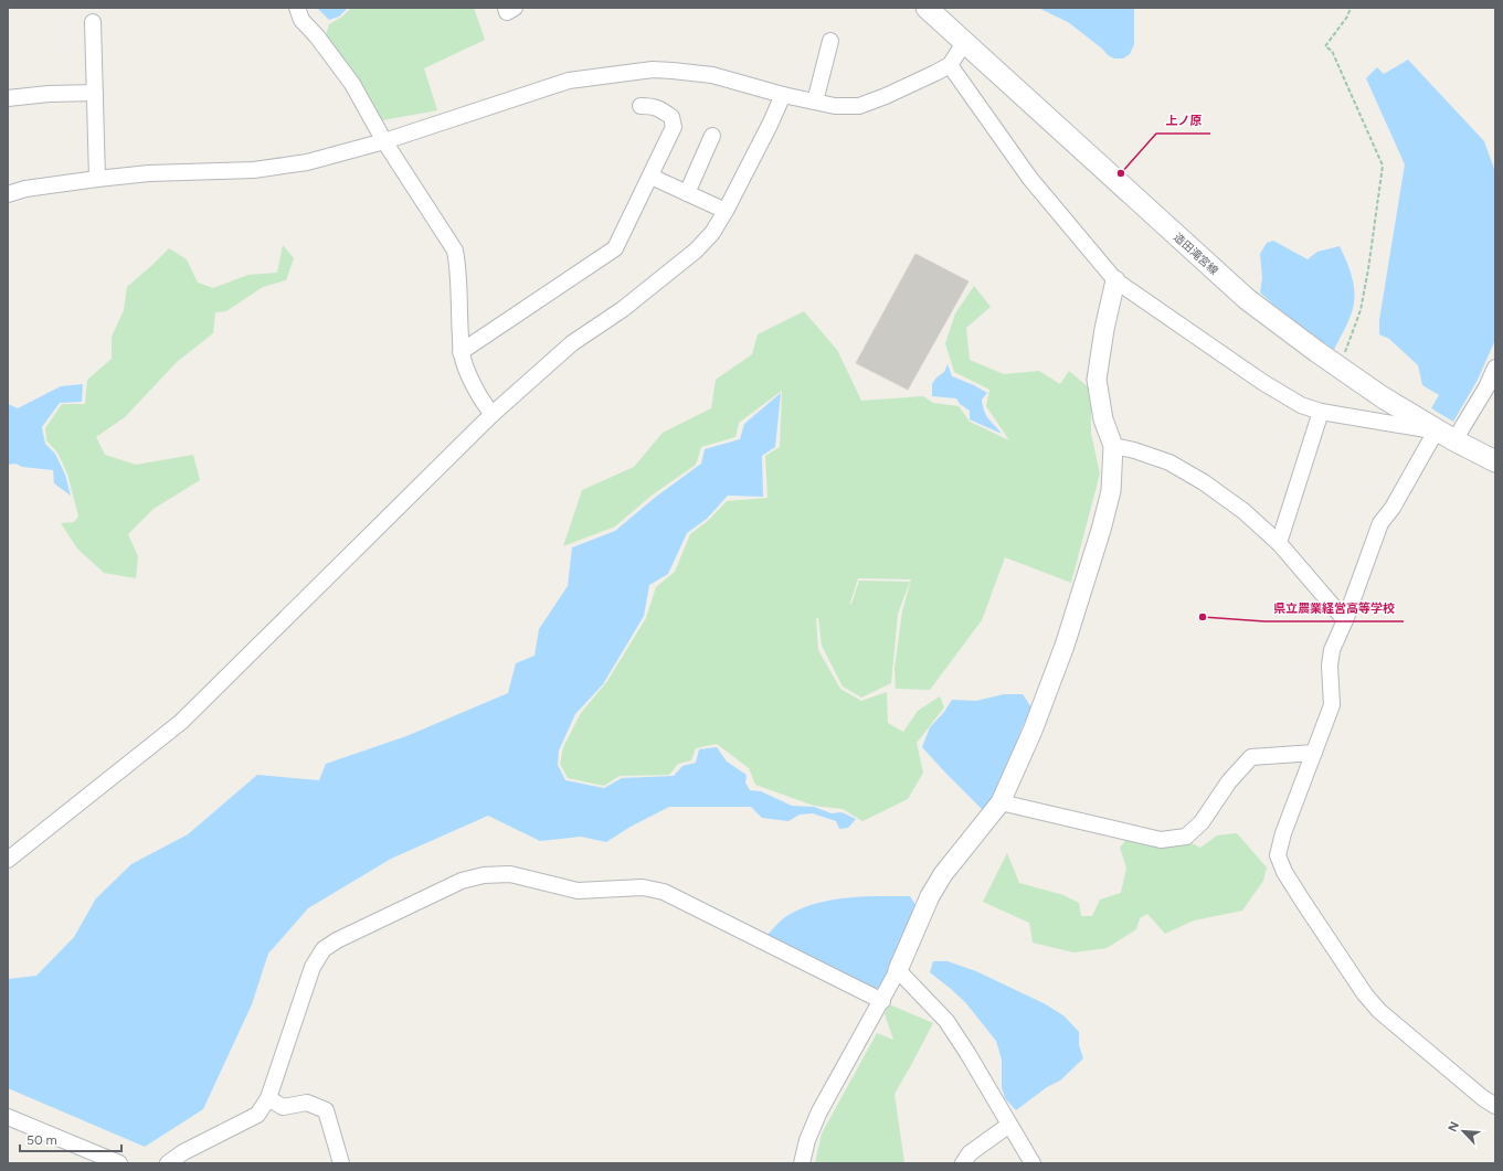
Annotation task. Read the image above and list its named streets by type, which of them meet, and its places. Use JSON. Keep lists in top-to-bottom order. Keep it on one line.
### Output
{"streets":{"main road":["造田滝宮線"]},"places":["上ノ原","県立農業経営高等学校"],"scale_bar":"50 m","north":"top left"}
